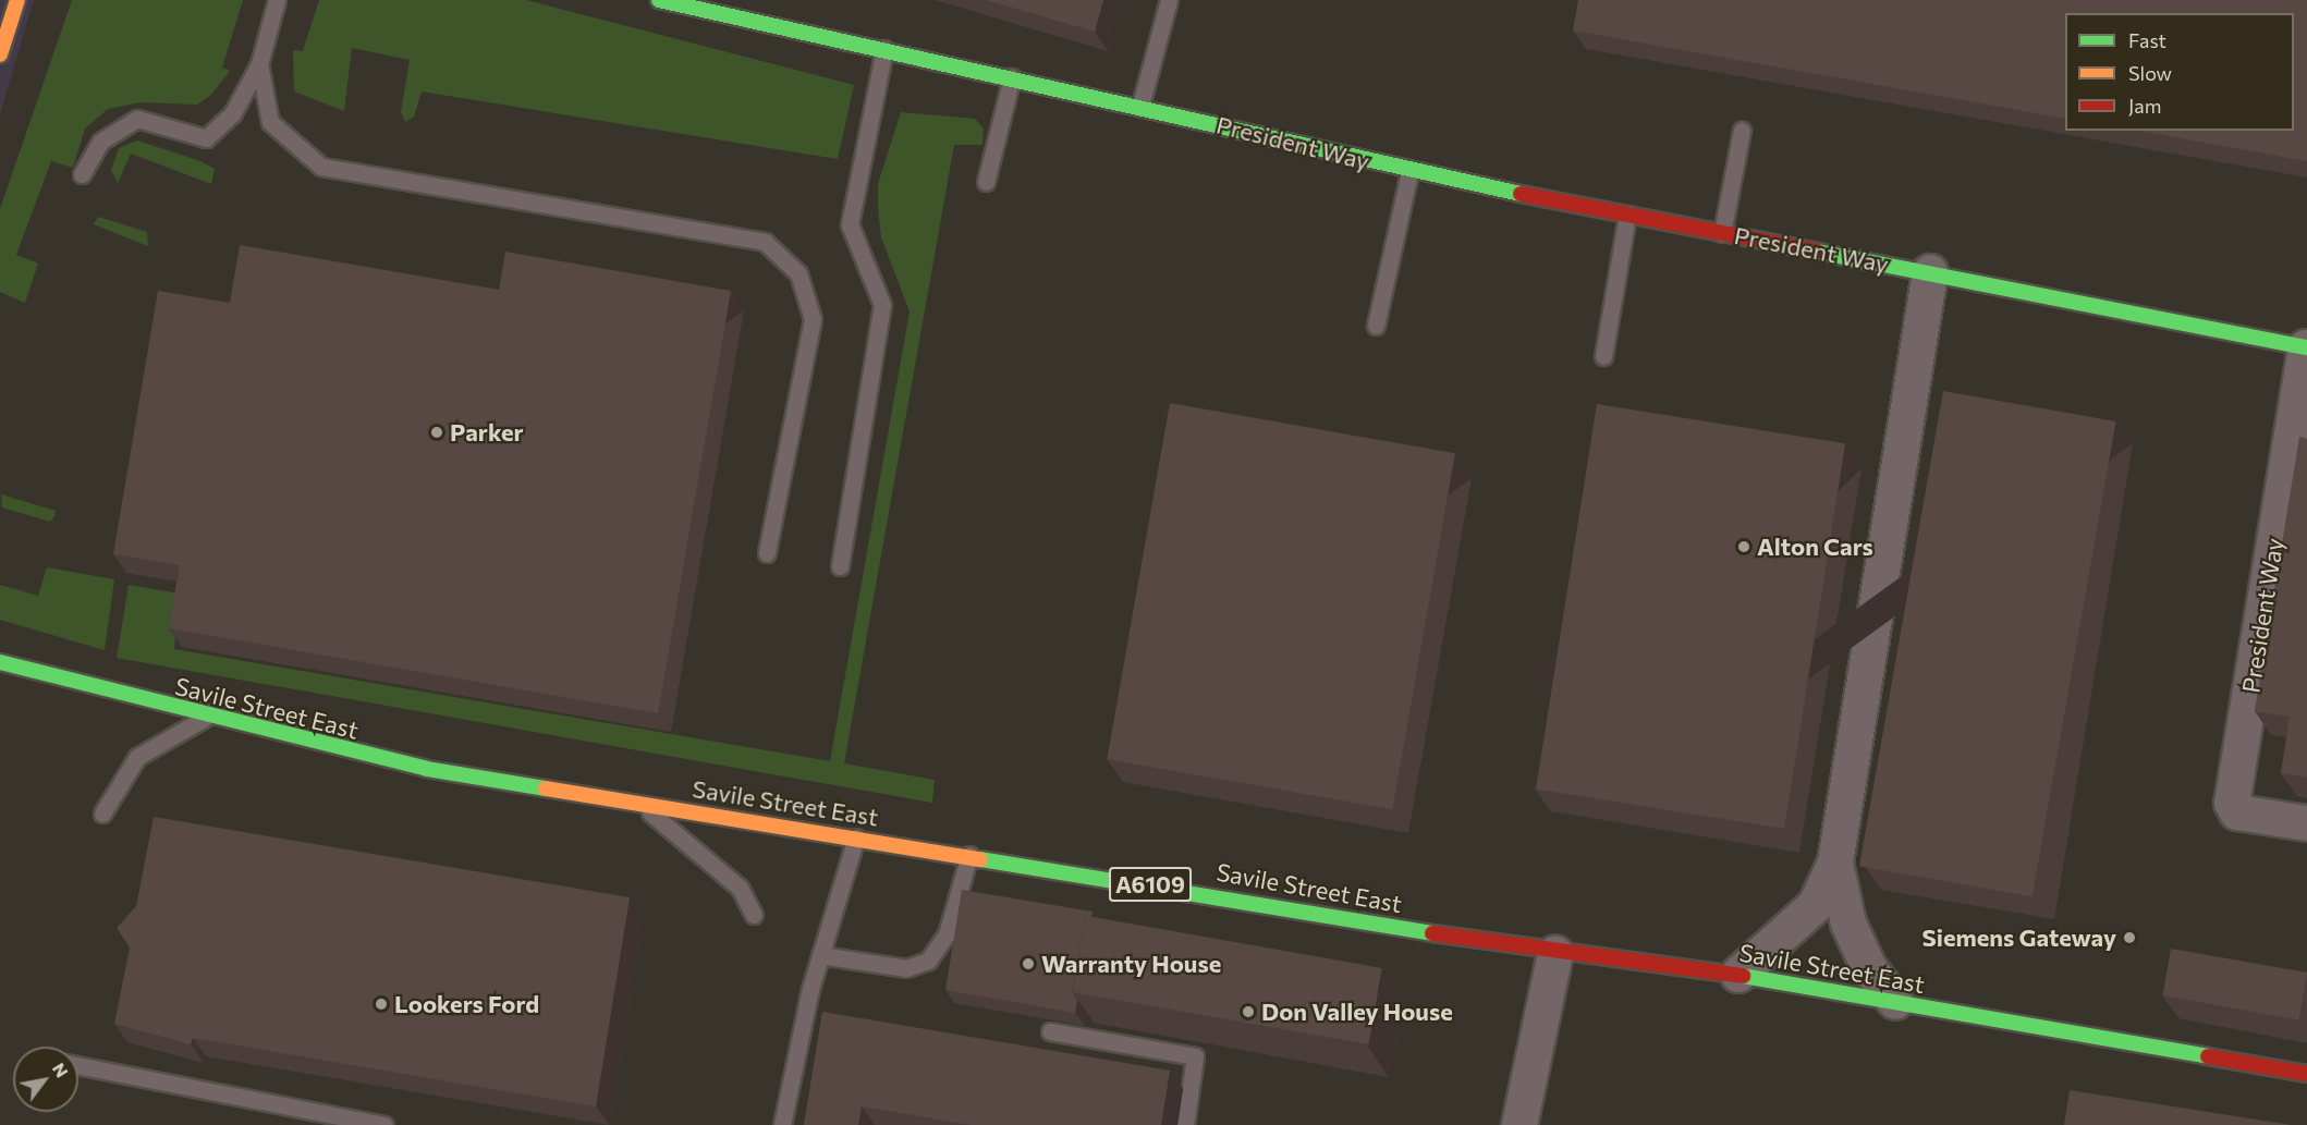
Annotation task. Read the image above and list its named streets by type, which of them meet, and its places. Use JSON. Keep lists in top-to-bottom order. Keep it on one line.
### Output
{"streets":{"main road":["President Way","Savile Street East","A6109"]},"places":["Parker","Alton Cars","Siemens Gateway","Warranty House","Lookers Ford","Don Valley House"],"legend":["Fast","Slow","Jam"],"north":"top right"}
